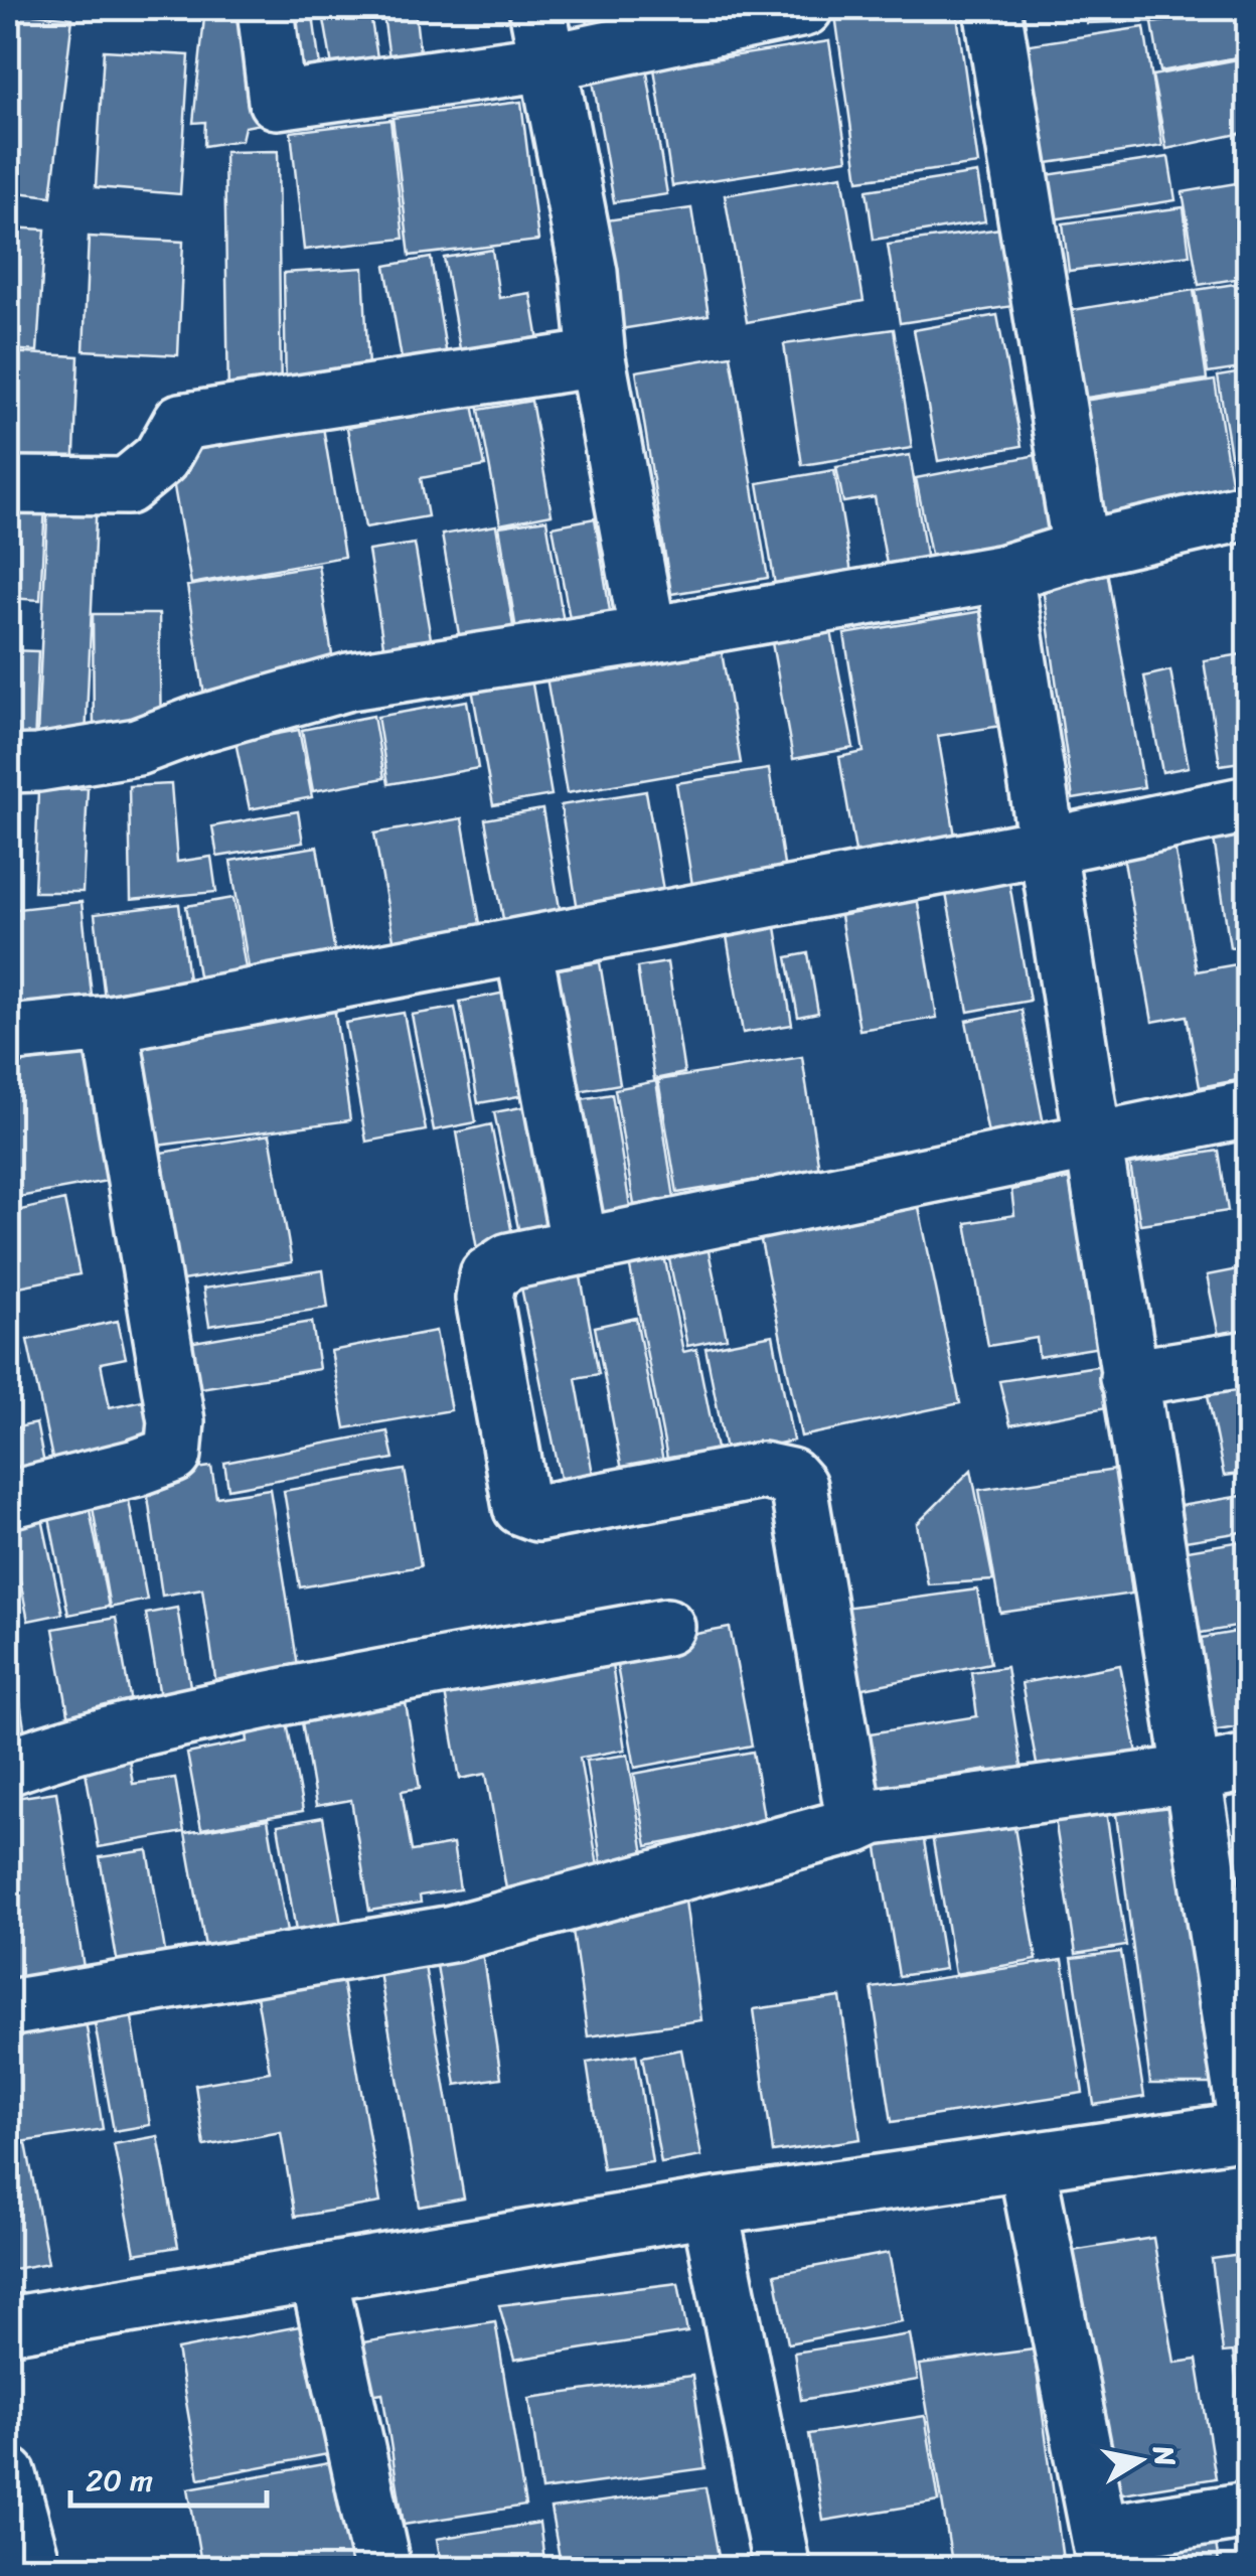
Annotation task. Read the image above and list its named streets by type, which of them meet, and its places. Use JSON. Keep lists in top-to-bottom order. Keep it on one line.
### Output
{"scale_bar":"20 m","north":"right"}
